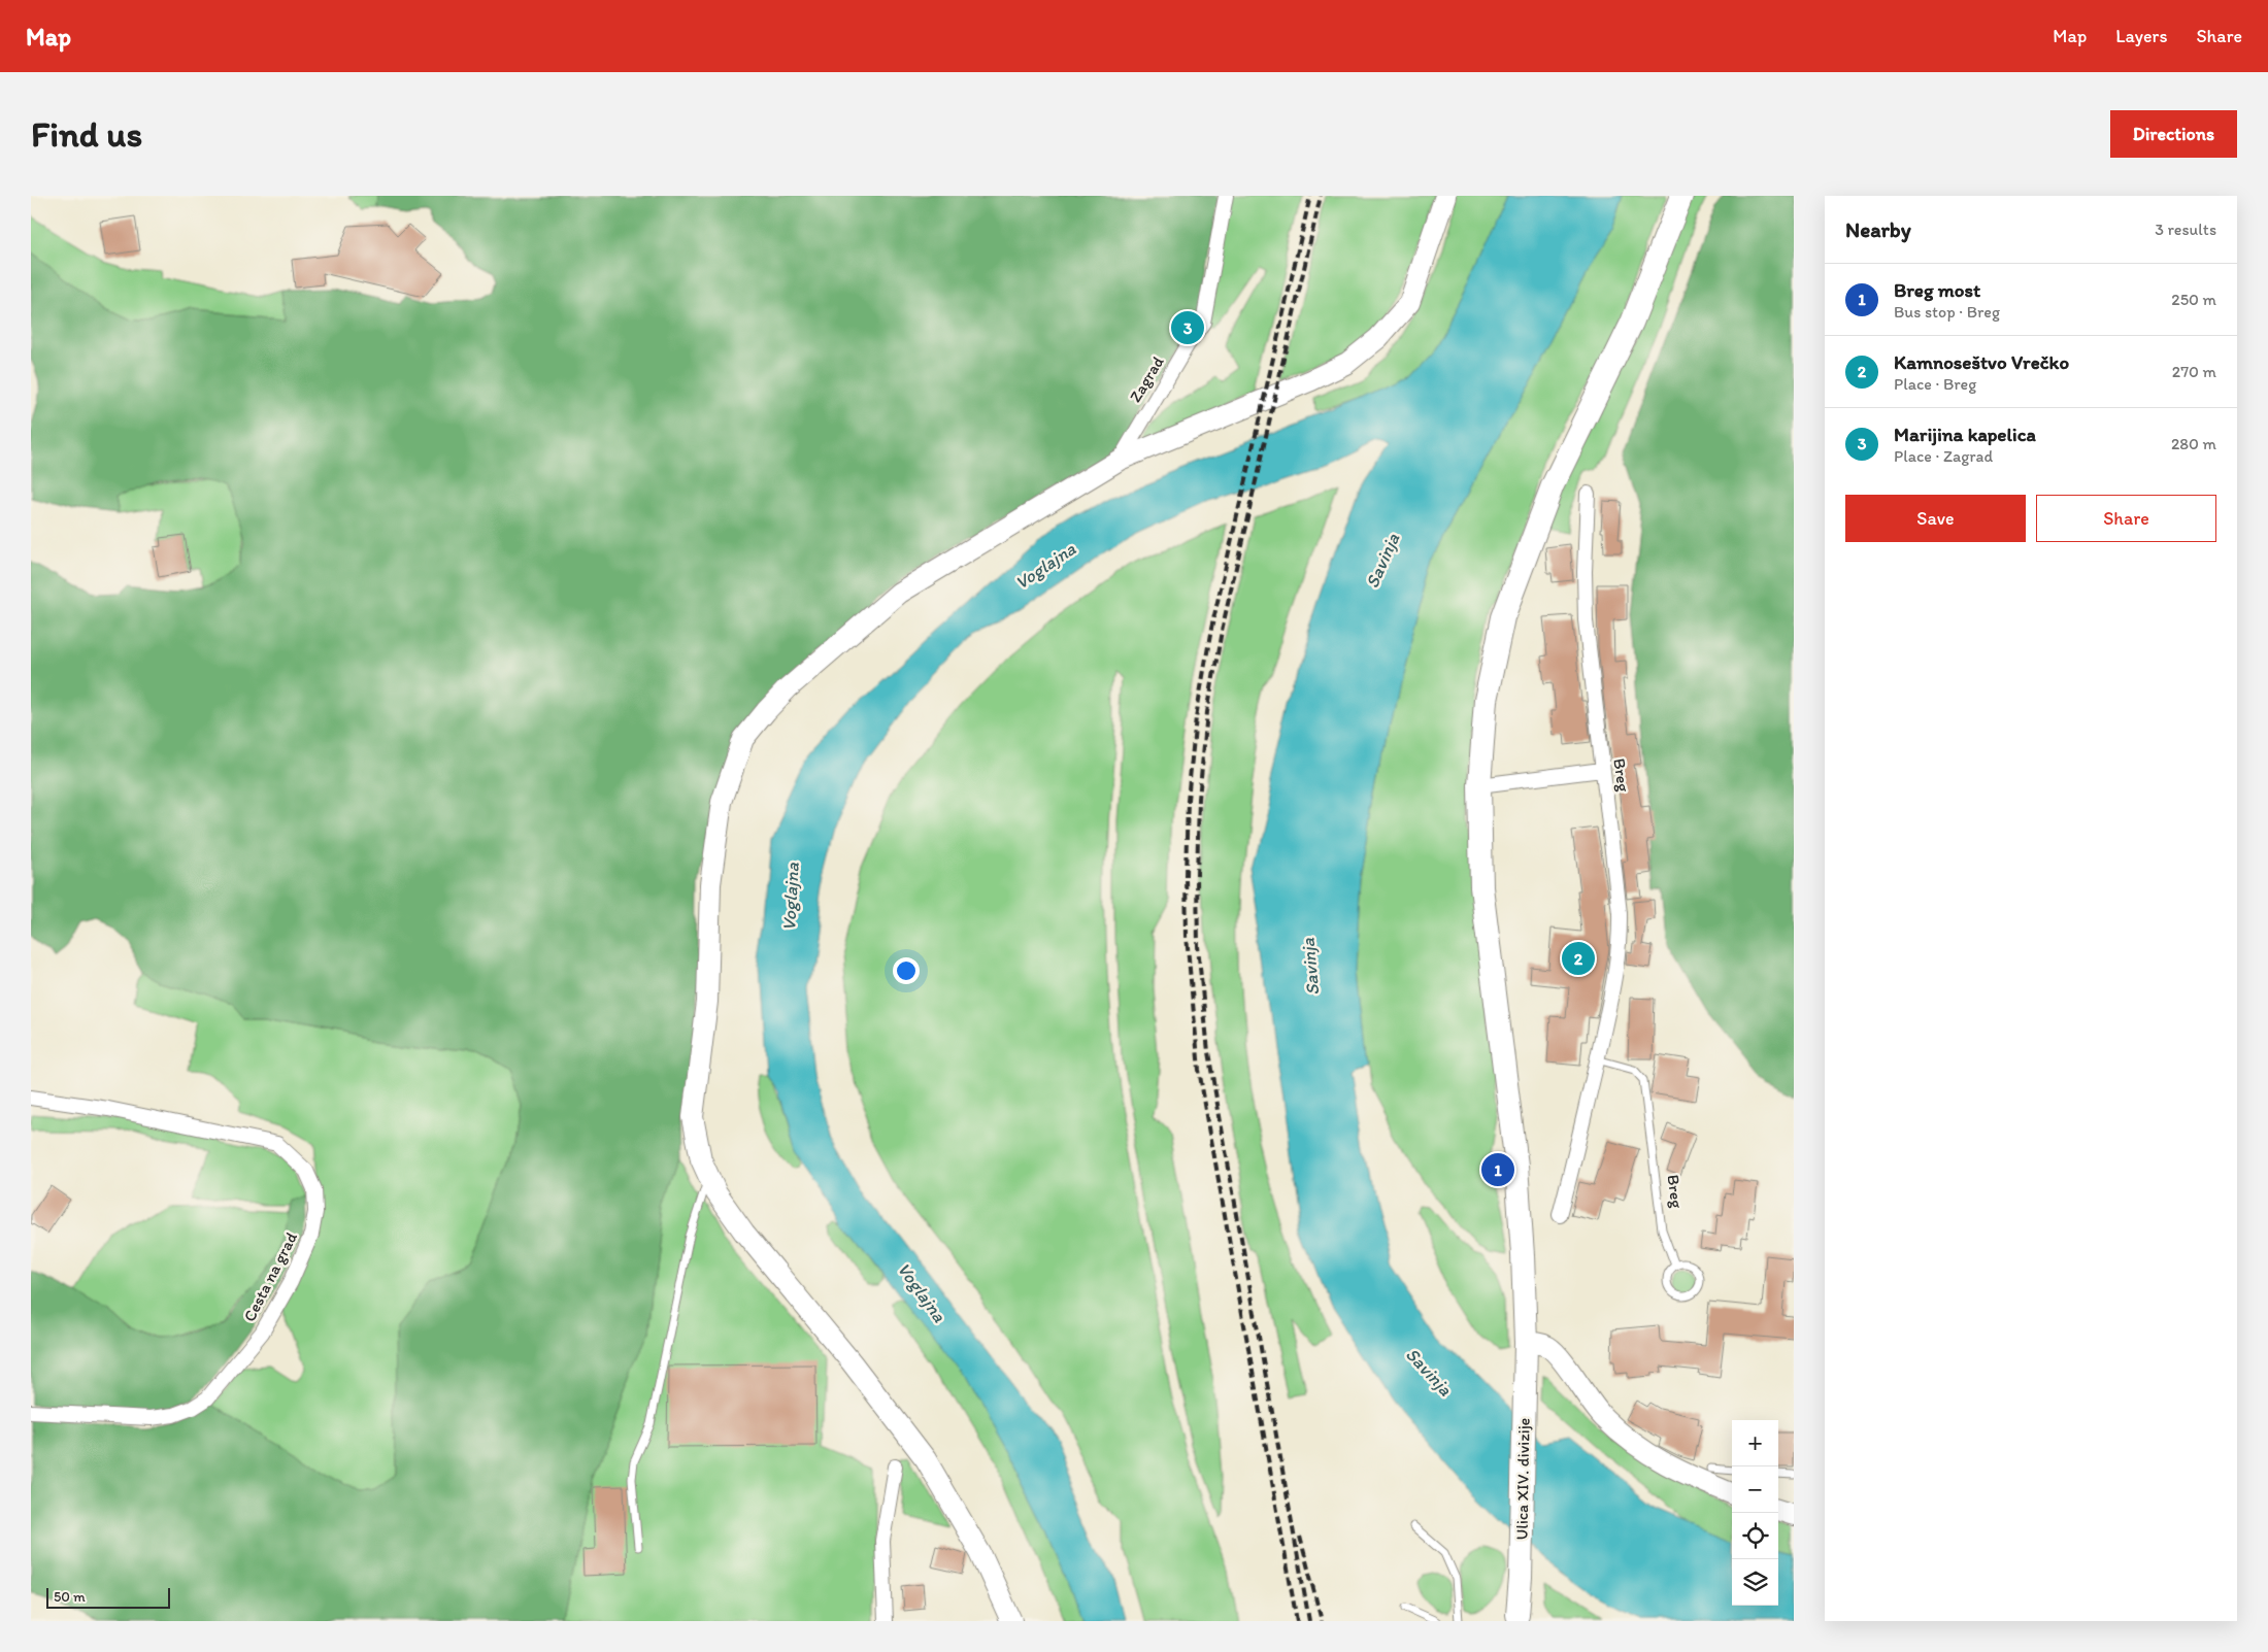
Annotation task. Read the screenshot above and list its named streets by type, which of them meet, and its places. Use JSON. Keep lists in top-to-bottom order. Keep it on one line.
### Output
{"streets":{"main road":["Ulica XIV. divizije"],"street":["Zagrad","Breg","Cesta na grad"]},"water":["Savinja","Voglajna"],"scale_bar":"50 m","page":{"header":"Map","nav":["Map","Layers","Share"],"buttons":["Directions",["Save","Share"]],"title":"Find us","heading":["Nearby","3 results"],"list":[{"mark":"1","name":"Breg most","note":"Bus stop · Breg","value":"250 m"},{"mark":"2","name":"Kamnoseštvo Vrečko","note":"Place · Breg","value":"270 m"},{"mark":"3","name":"Marijina kapelica","note":"Place · Zagrad","value":"280 m"}],"pins":["3","2","1"],"map_buttons":["+","−"],"scale":"50 m"}}
